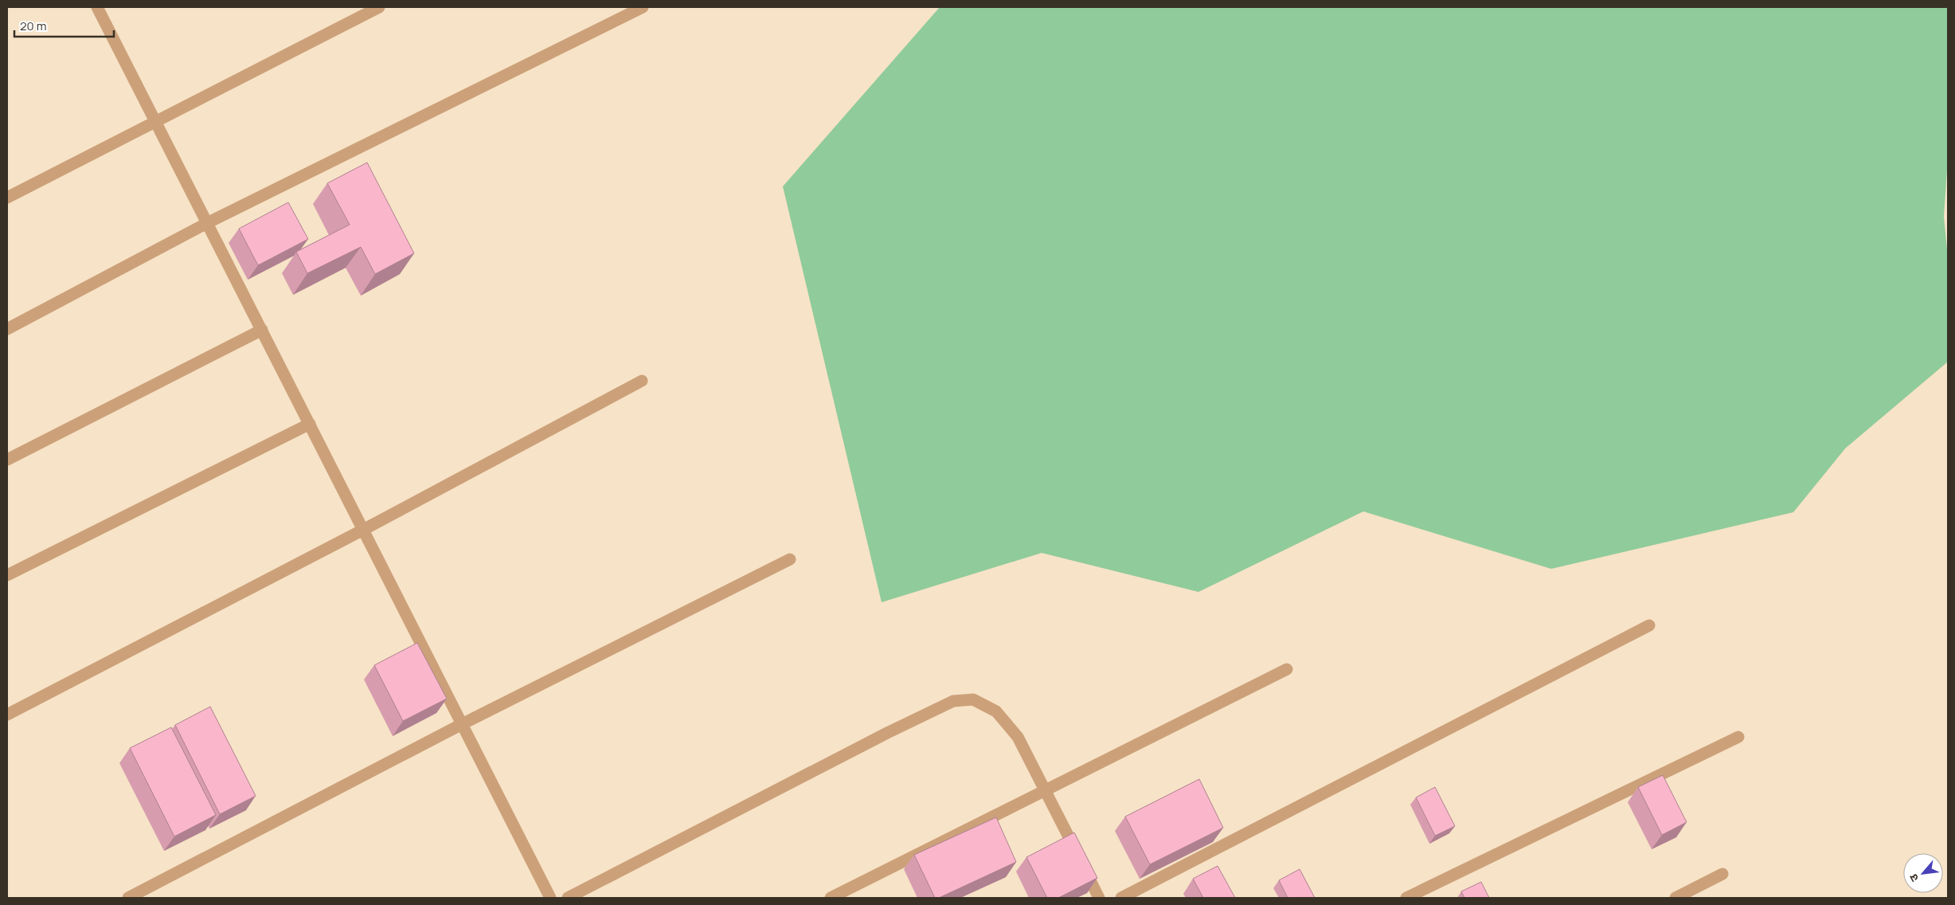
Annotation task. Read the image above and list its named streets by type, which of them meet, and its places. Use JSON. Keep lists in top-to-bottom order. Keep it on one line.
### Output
{"scale_bar":"20 m","north":"bottom left"}
